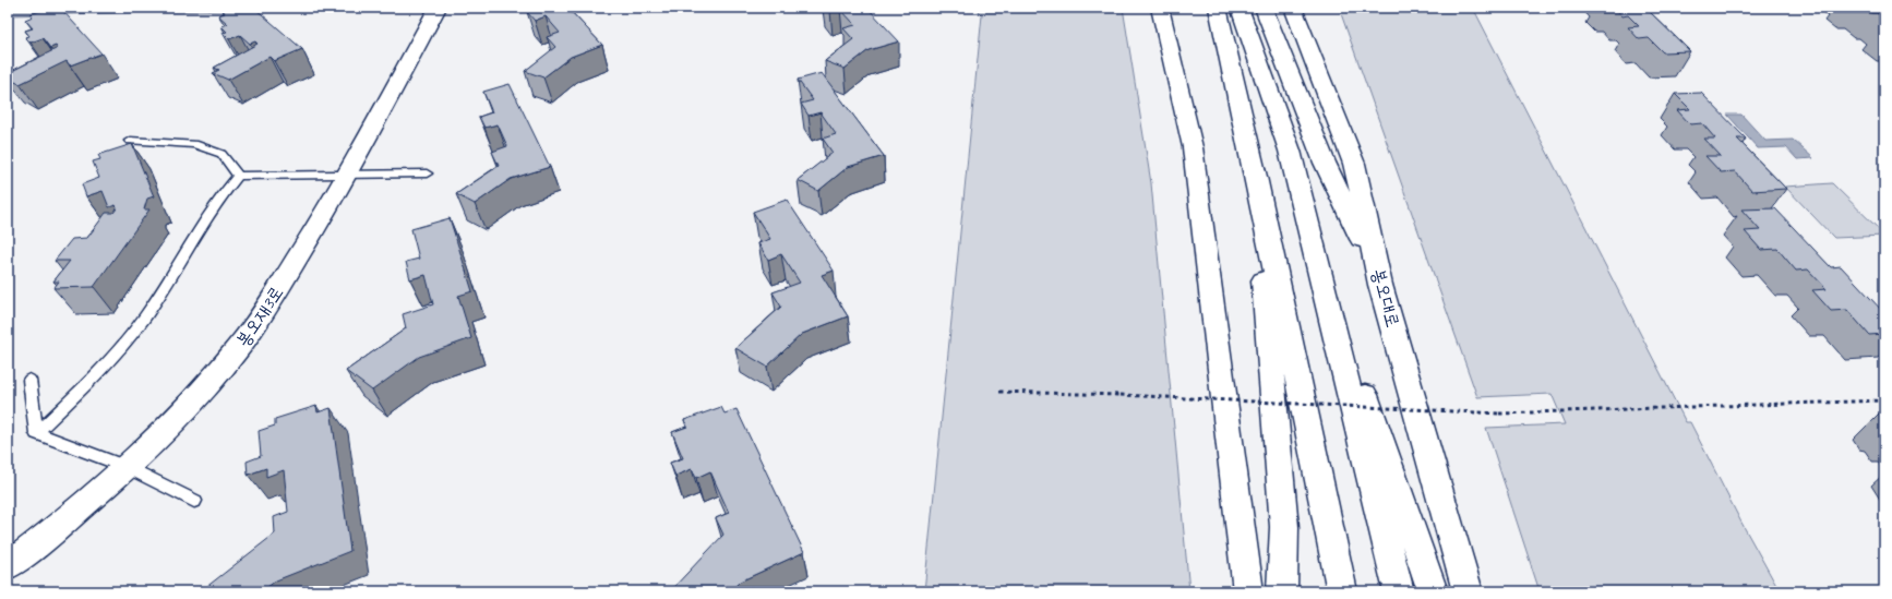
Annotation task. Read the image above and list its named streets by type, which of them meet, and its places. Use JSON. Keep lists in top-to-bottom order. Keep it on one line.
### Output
{"streets":{"main road":["봉오대로","봉오재3로"]}}
